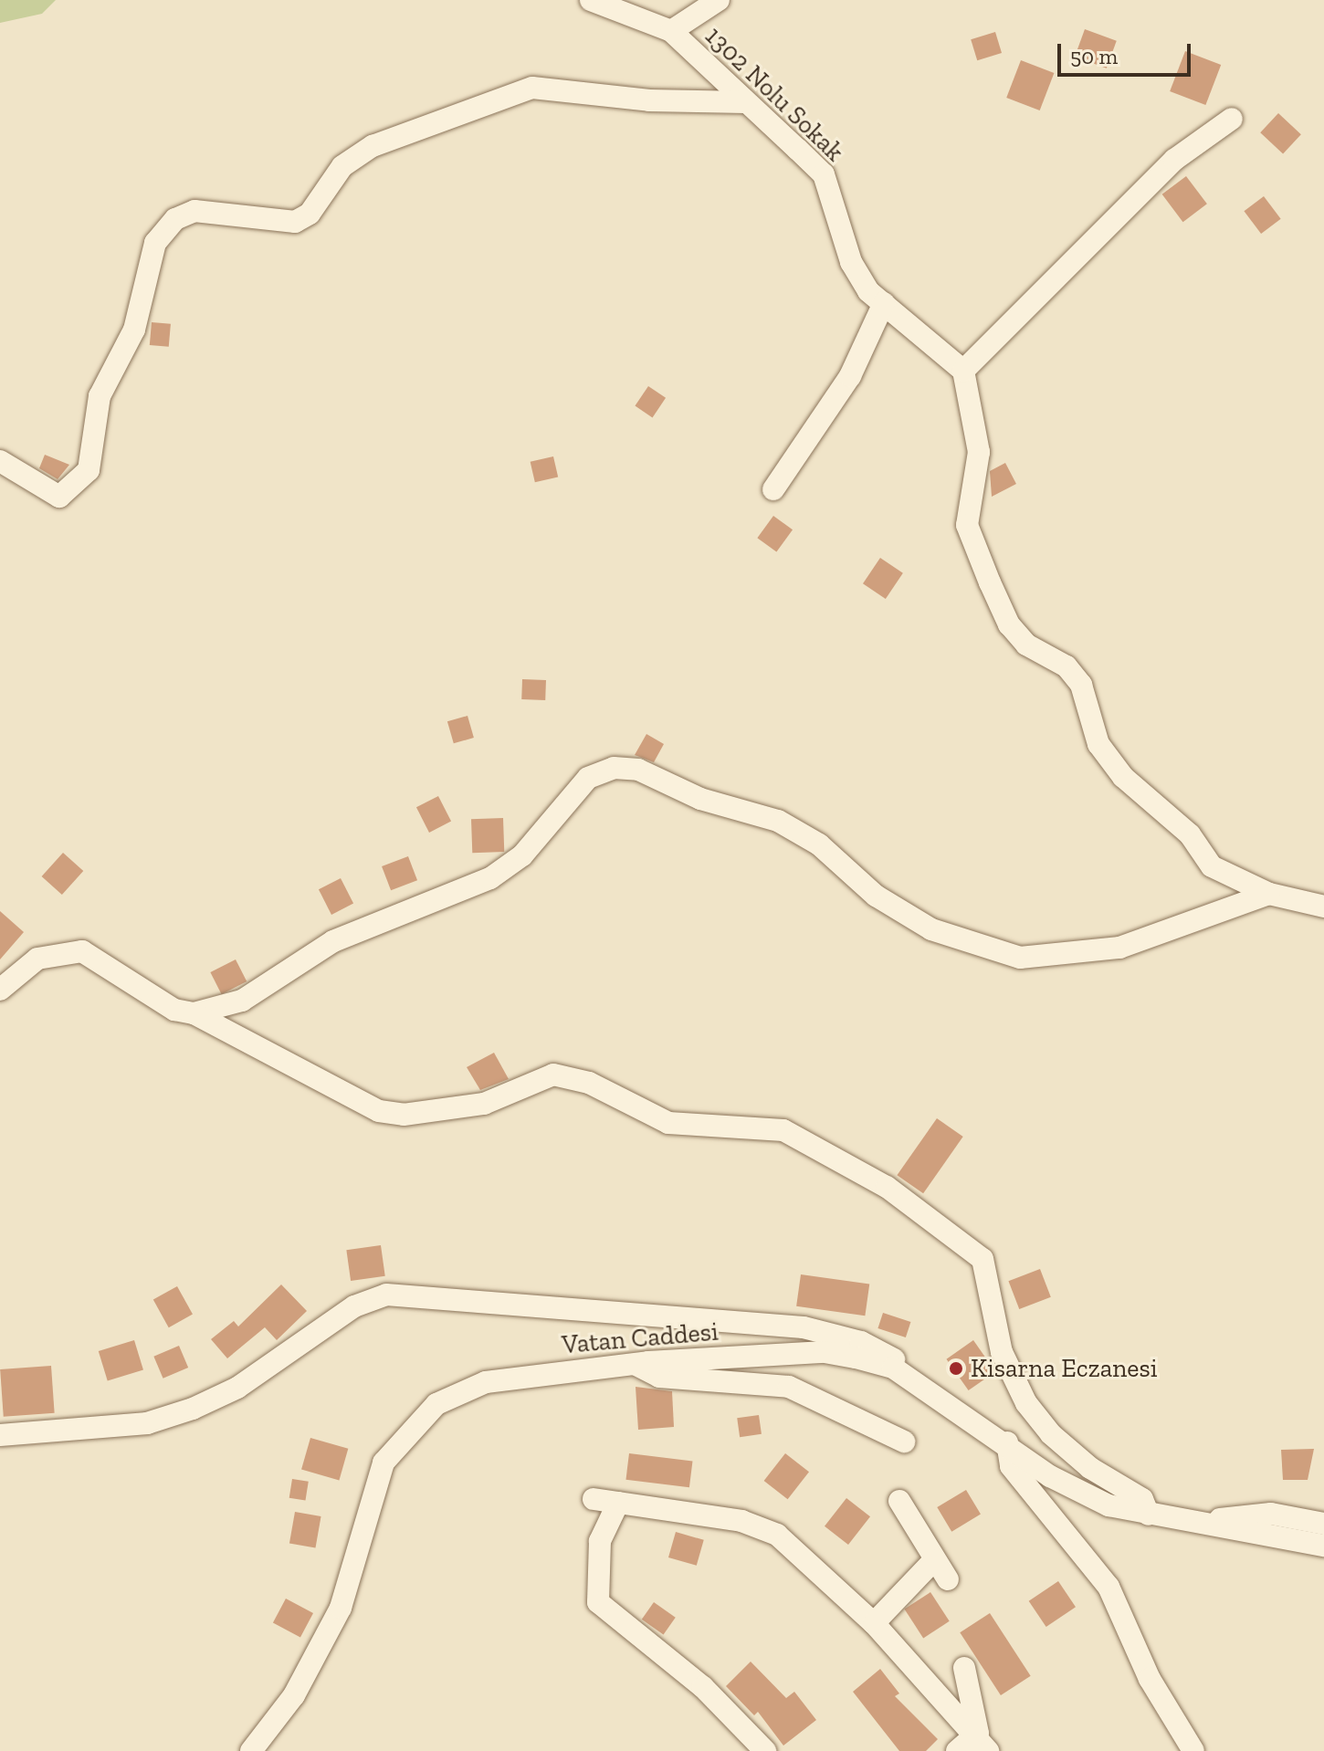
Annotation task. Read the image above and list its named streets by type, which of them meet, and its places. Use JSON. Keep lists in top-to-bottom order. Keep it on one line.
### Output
{"streets":{"street":["1302 Nolu Sokak","Vatan Caddesi"]},"places":["Kisarna Eczanesi"],"scale_bar":"50 m"}
